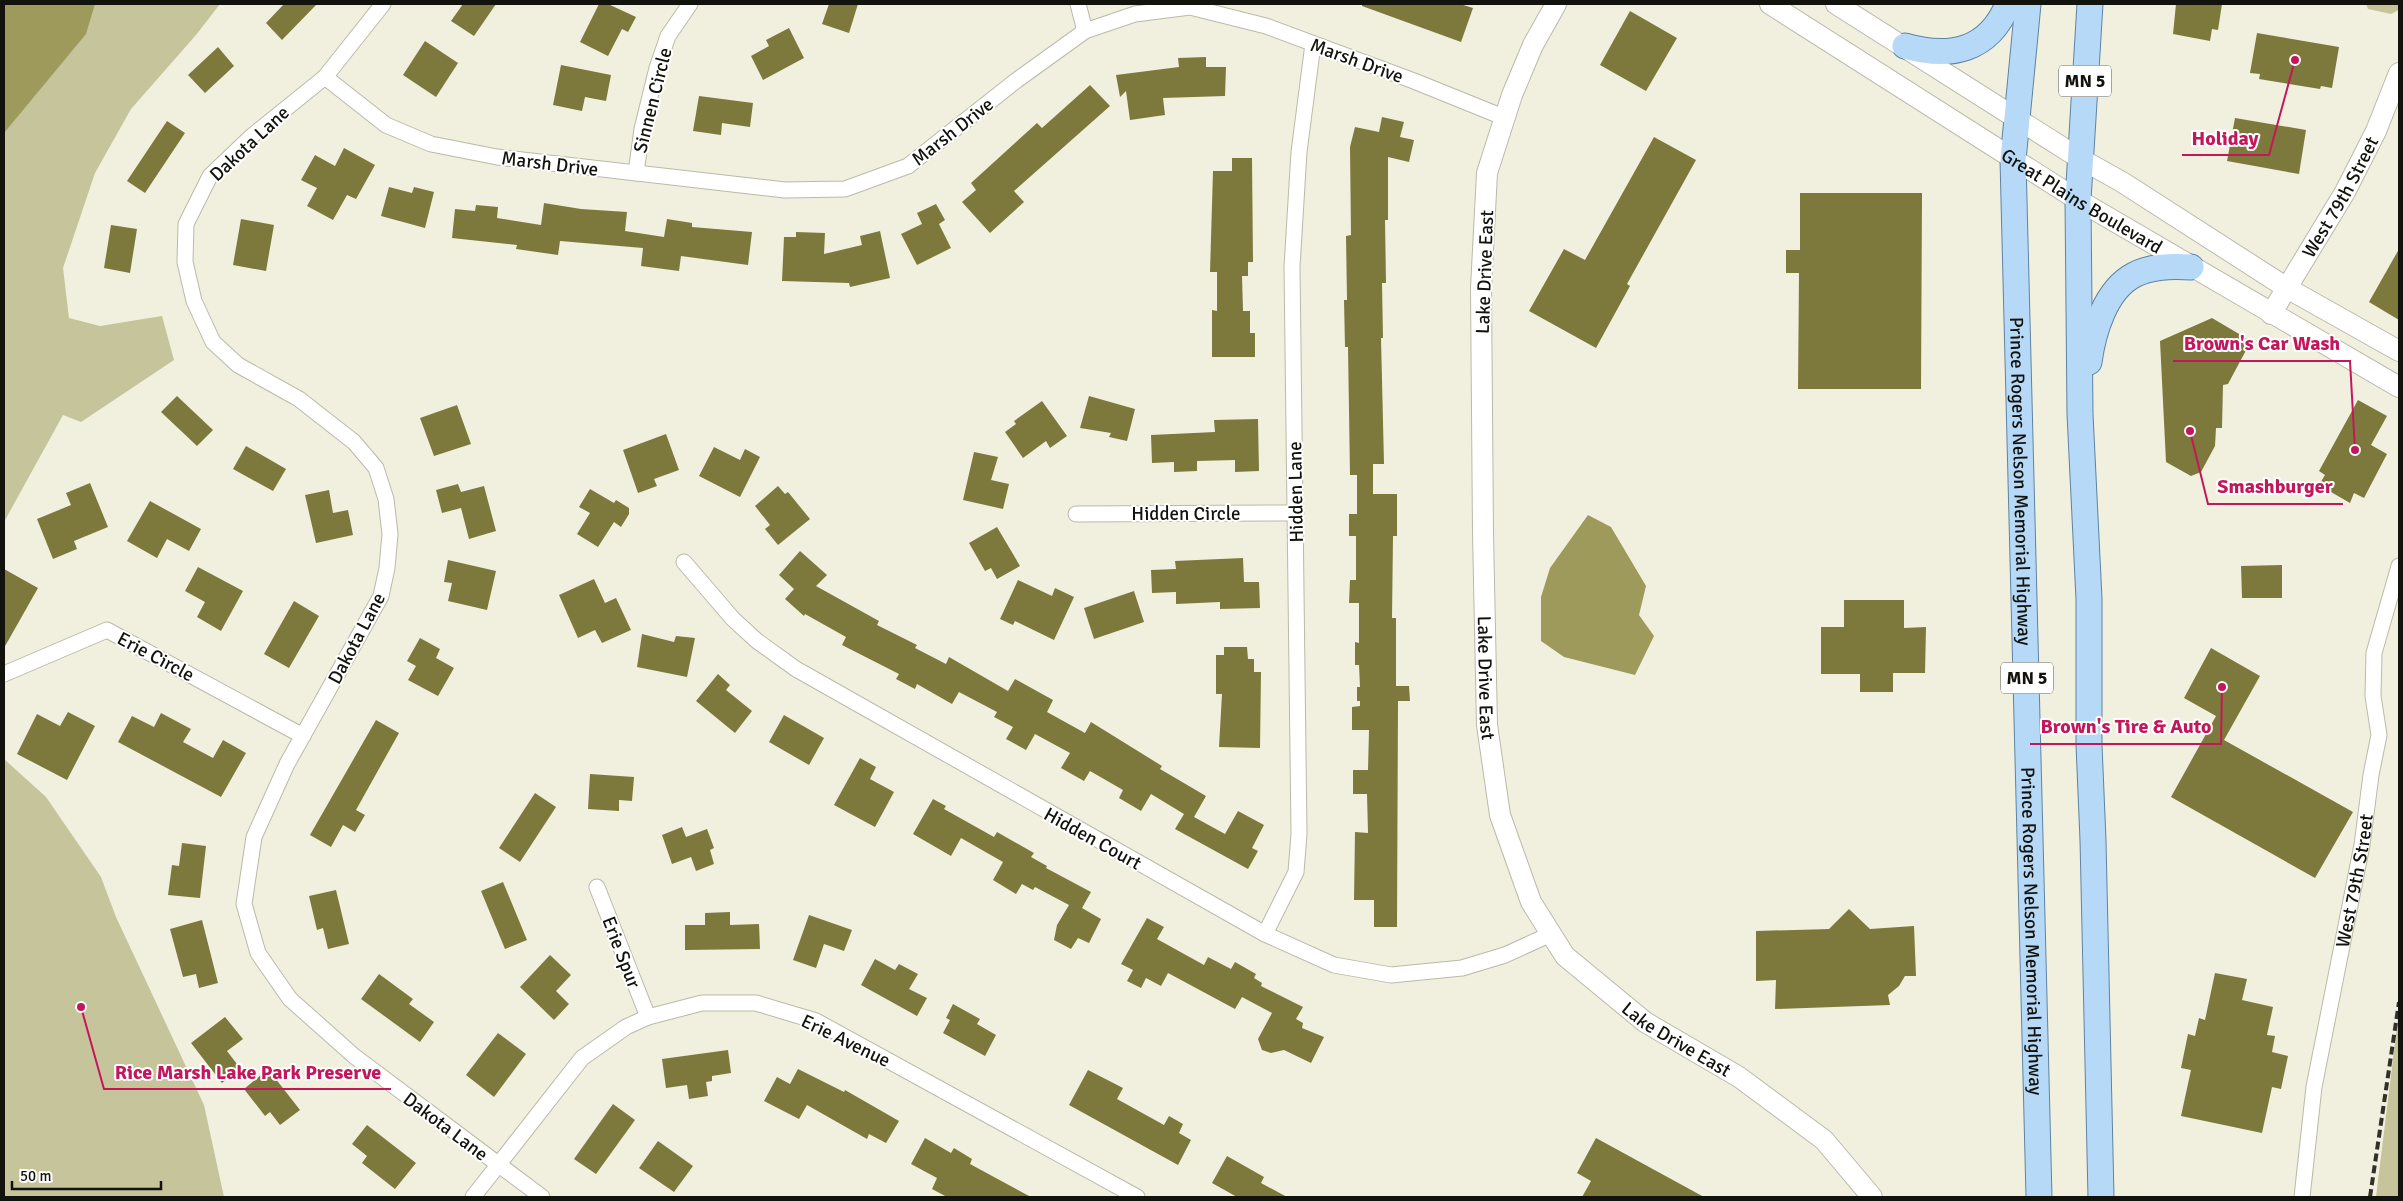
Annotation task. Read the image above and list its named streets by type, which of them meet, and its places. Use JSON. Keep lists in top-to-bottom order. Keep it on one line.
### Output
{"streets":{"main road":["MN 5","Prince Rogers Nelson Memorial Highway"],"street":["Marsh Drive","Sinnen Circle","Dakota Lane","West 79th Street","Great Plains Boulevard","Lake Drive East","Hidden Lane","Hidden Circle","Erie Circle","Hidden Court","Erie Spur","Erie Avenue"]},"crossings":[["Marsh Drive","Sinnen Circle"],["Marsh Drive","Dakota Lane"],["Marsh Drive","Lake Drive East"],["Marsh Drive","Hidden Lane"],["MN 5","Great Plains Boulevard"],["Dakota Lane","Erie Circle"],["Dakota Lane","Erie Avenue"],["West 79th Street","Great Plains Boulevard"],["Great Plains Boulevard","Prince Rogers Nelson Memorial Highway"],["Lake Drive East","Hidden Court"],["Hidden Lane","Hidden Circle"],["Hidden Lane","Hidden Court"],["Erie Spur","Erie Avenue"]],"places":["Holiday","Smashburger","Brown's Car Wash","Brown's Tire & Auto","Rice Marsh Lake Park Preserve"],"scale_bar":"50 m"}
